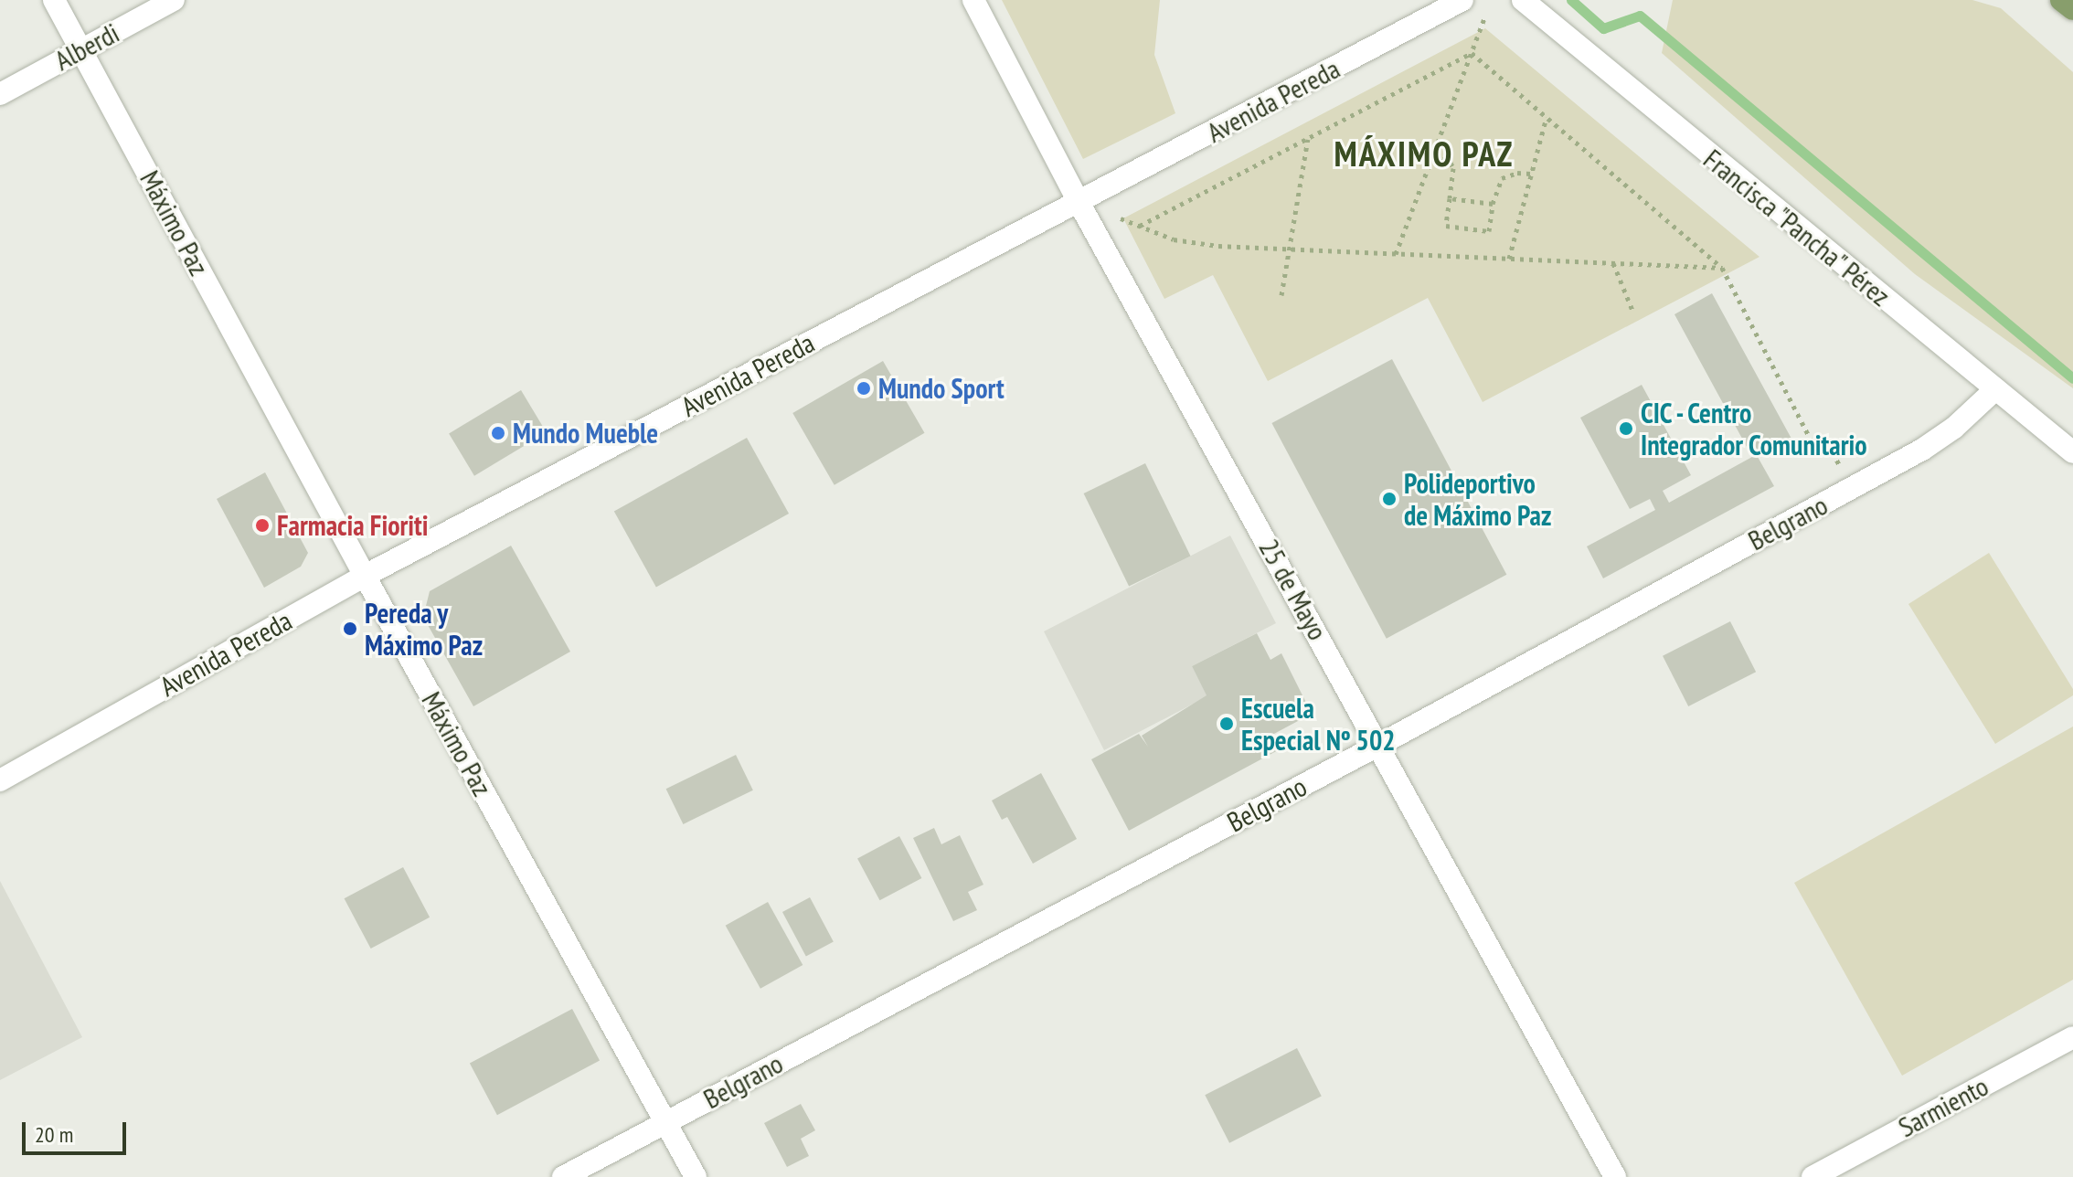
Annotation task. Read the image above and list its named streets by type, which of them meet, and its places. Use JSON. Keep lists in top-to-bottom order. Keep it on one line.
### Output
{"streets":{"street":["Alberdi","Avenida Pereda","Máximo Paz","Francisca \"Pancha\" Pérez","Belgrano","25 de Mayo","Sarmiento"]},"crossings":[["Alberdi","Máximo Paz"],["Avenida Pereda","Máximo Paz"],["Avenida Pereda","25 de Mayo"],["Máximo Paz","Belgrano"],["Francisca \"Pancha\" Pérez","Belgrano"],["Belgrano","25 de Mayo"]],"districts":["MÁXIMO PAZ"],"places":["Mundo Sport","CIC - Centro Integrador Comunitario","Mundo Mueble","Polideportivo de Máximo Paz","Farmacia Fioriti","Pereda y Máximo Paz","Escuela Especial Nº 502"],"scale_bar":"20 m"}
